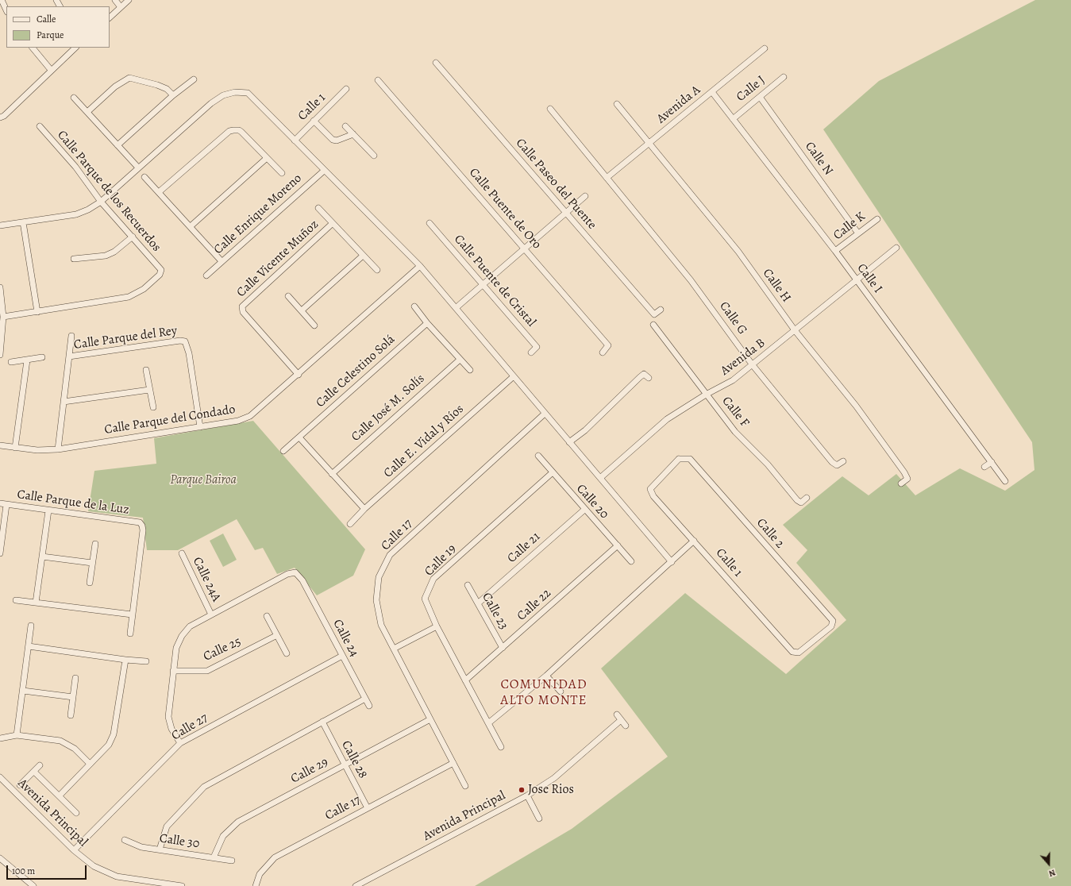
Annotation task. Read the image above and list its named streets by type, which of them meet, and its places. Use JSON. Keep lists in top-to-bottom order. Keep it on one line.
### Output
{"streets":{"street":["Calle J","Avenida A","Calle 1","Calle N","Calle Paseo del Puente","Calle Parque de los Recuerdos","Calle Puente de Oro","Calle Enrique Moreno","Calle K","Calle Vicente Muñoz","Calle I","Calle Puente de Cristal","Calle H","Calle G","Calle Parque del Rey","Avenida B","Calle Celestino Solá","Calle José M. Solís","Calle F","Calle Parque del Condado","Calle E. Vidal y Ríos","Calle 20","Calle Parque de la Luz","Calle 2","Calle 17","Calle 21","Calle 19","Calle 24A","Calle 22","Calle 23","Calle 24","Calle 25","Calle 27","Calle 28","Calle 29","Avenida Principal","Calle 30"]},"crossings":[["Calle J","Calle N"],["Calle J","Calle I"],["Avenida A","Calle I"],["Avenida A","Calle H"],["Avenida A","Calle G"],["Calle 1","Calle 2"],["Calle N","Calle K"],["Calle K","Calle I"],["Calle Vicente Muñoz","Calle Parque del Condado"],["Calle I","Avenida B"],["Calle H","Avenida B"],["Calle G","Avenida B"],["Calle Parque del Rey","Calle Parque del Condado"],["Avenida B","Calle F"],["Calle 20","Calle 21"],["Calle 20","Calle 19"],["Calle 20","Calle 22"],["Calle 17","Calle 28"],["Calle 17","Calle 29"],["Calle 21","Calle 23"],["Calle 19","Calle 22"],["Calle 24A","Calle 24"],["Calle 22","Calle 23"],["Calle 24","Calle 25"],["Calle 24","Calle 27"],["Calle 27","Avenida Principal"],["Calle 28","Calle 29"],["Calle 29","Calle 30"]],"districts":["COMUNIDAD ALTO MONTE"],"parks":["Parque Bairoa"],"places":["Jose Rios"],"legend":["Calle","Parque"],"scale_bar":"100 m","north":"bottom"}
